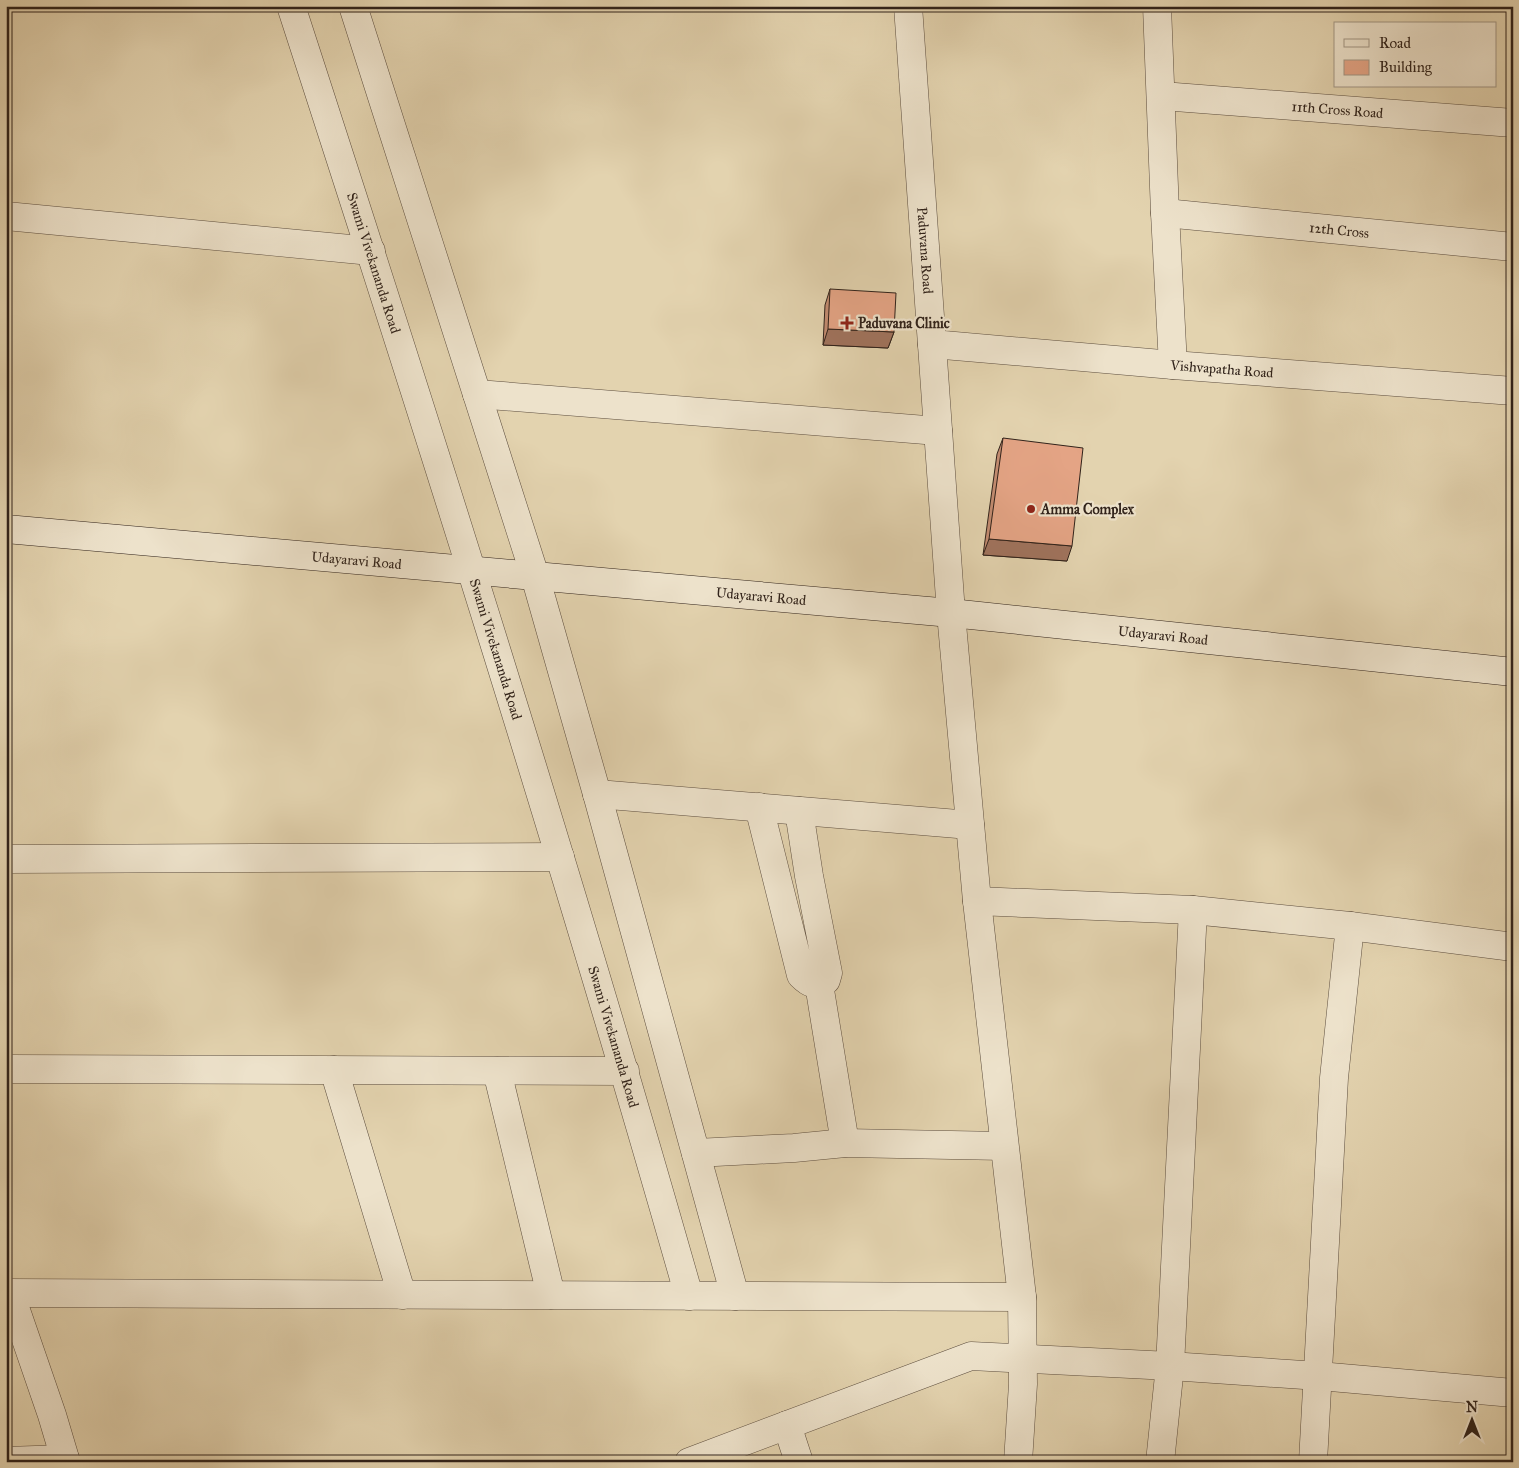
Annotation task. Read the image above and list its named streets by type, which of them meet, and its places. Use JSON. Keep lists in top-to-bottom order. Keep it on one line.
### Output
{"streets":{"street":["11th Cross Road","12th Cross","Paduvana Road","Swami Vivekananda Road","Vishvapatha Road","Udayaravi Road"]},"crossings":[["Paduvana Road","Vishvapatha Road"],["Paduvana Road","Udayaravi Road"],["Swami Vivekananda Road","Udayaravi Road"]],"places":{"health":["Paduvana Clinic"],"other":["Amma Complex"]},"legend":["Road","Building"],"north":"top"}
